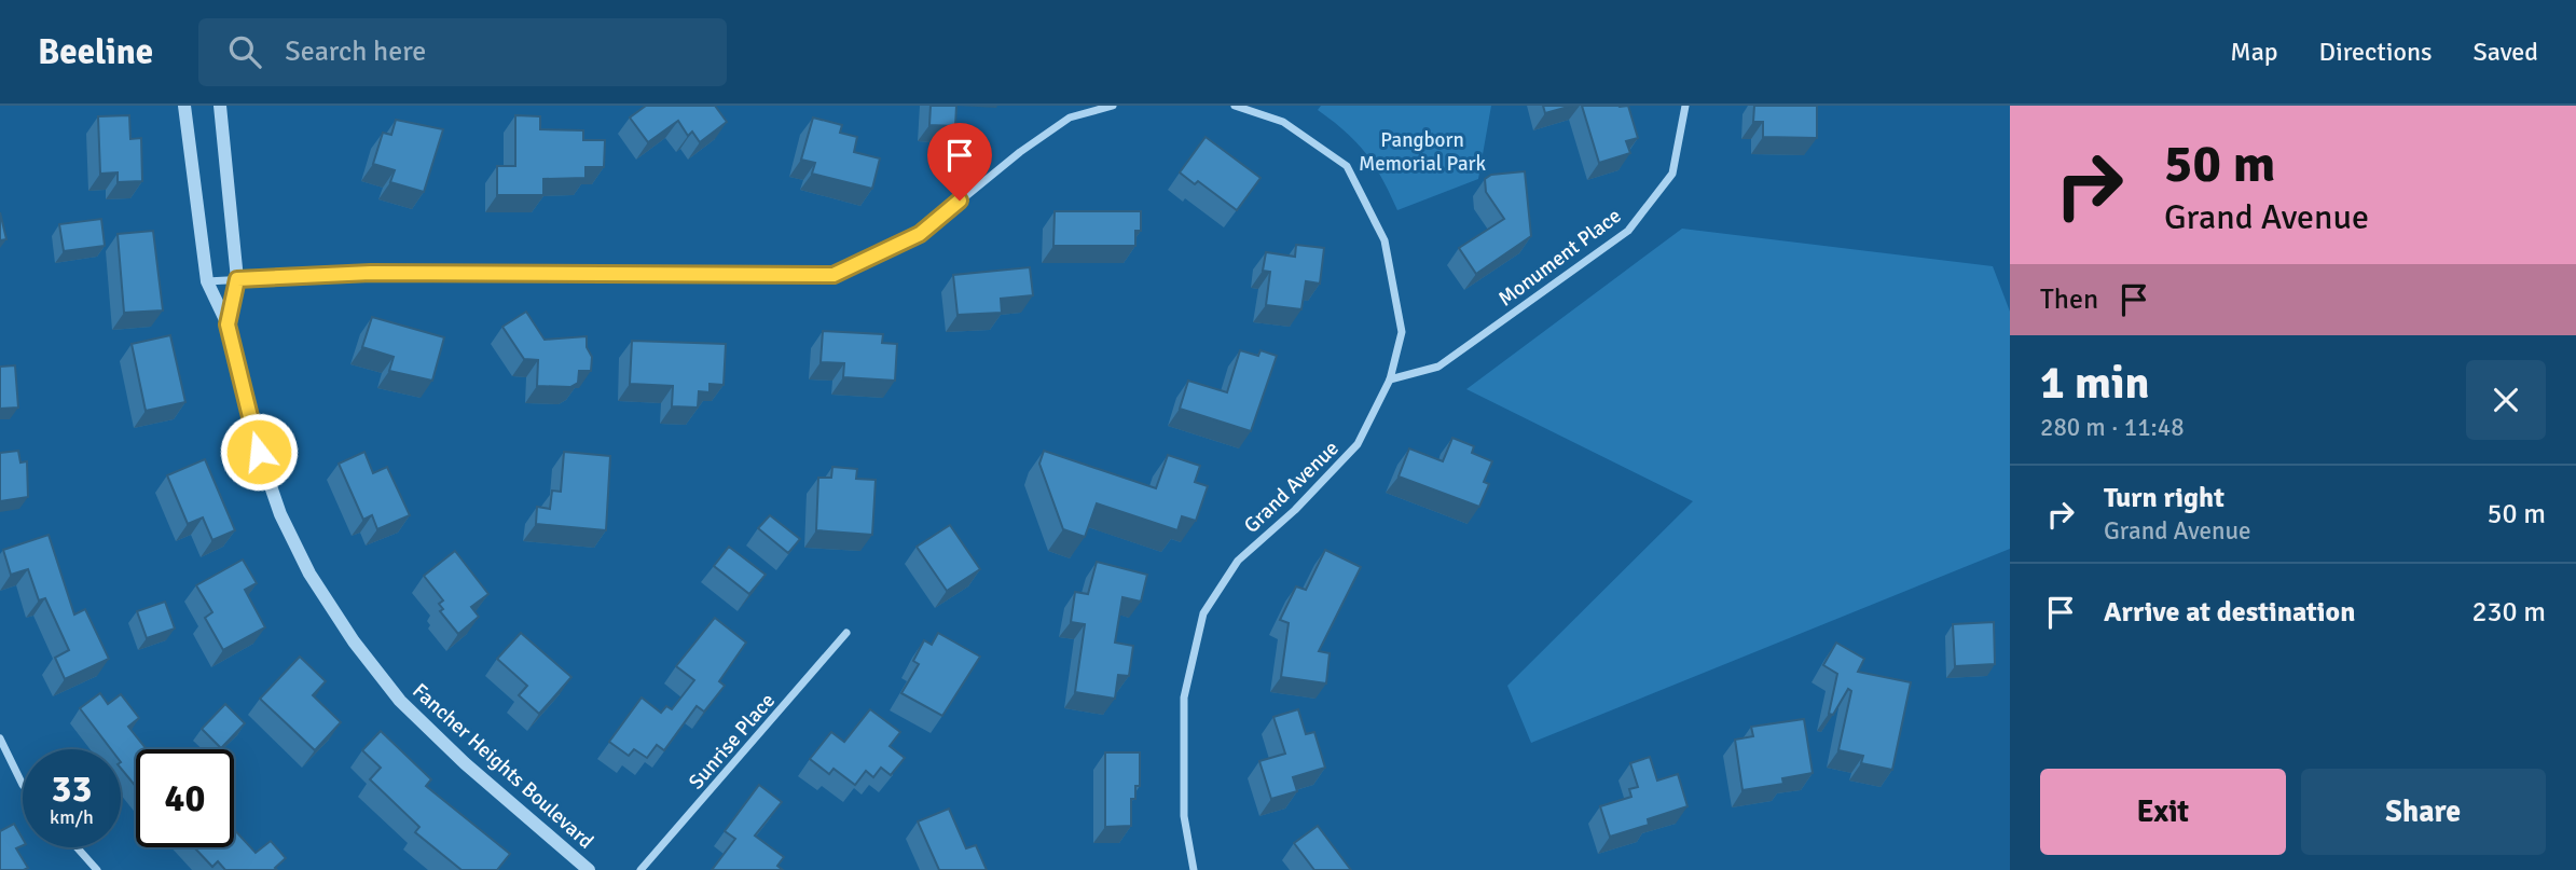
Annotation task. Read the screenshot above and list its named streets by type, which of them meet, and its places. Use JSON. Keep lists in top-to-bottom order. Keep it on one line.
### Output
{"streets":{"street":["Monument Place","Grand Avenue","Sunrise Place","Fancher Heights Boulevard"]},"crossings":[["Monument Place","Grand Avenue"]],"parks":["Pangborn Memorial Park"],"page":{"header":"Beeline","search":"Search here","nav":["Map","Directions","Saved"],"turn":["50 m","Grand Avenue"],"then":"Then","heading":["1 min","280 m · 11:48"],"list":[{"name":"Turn right","note":"Grand Avenue","value":"50 m"},{"name":"Arrive at destination","value":"230 m"}],"speed":"33 km/h","limit":"40","buttons":["Exit","Share"]}}
